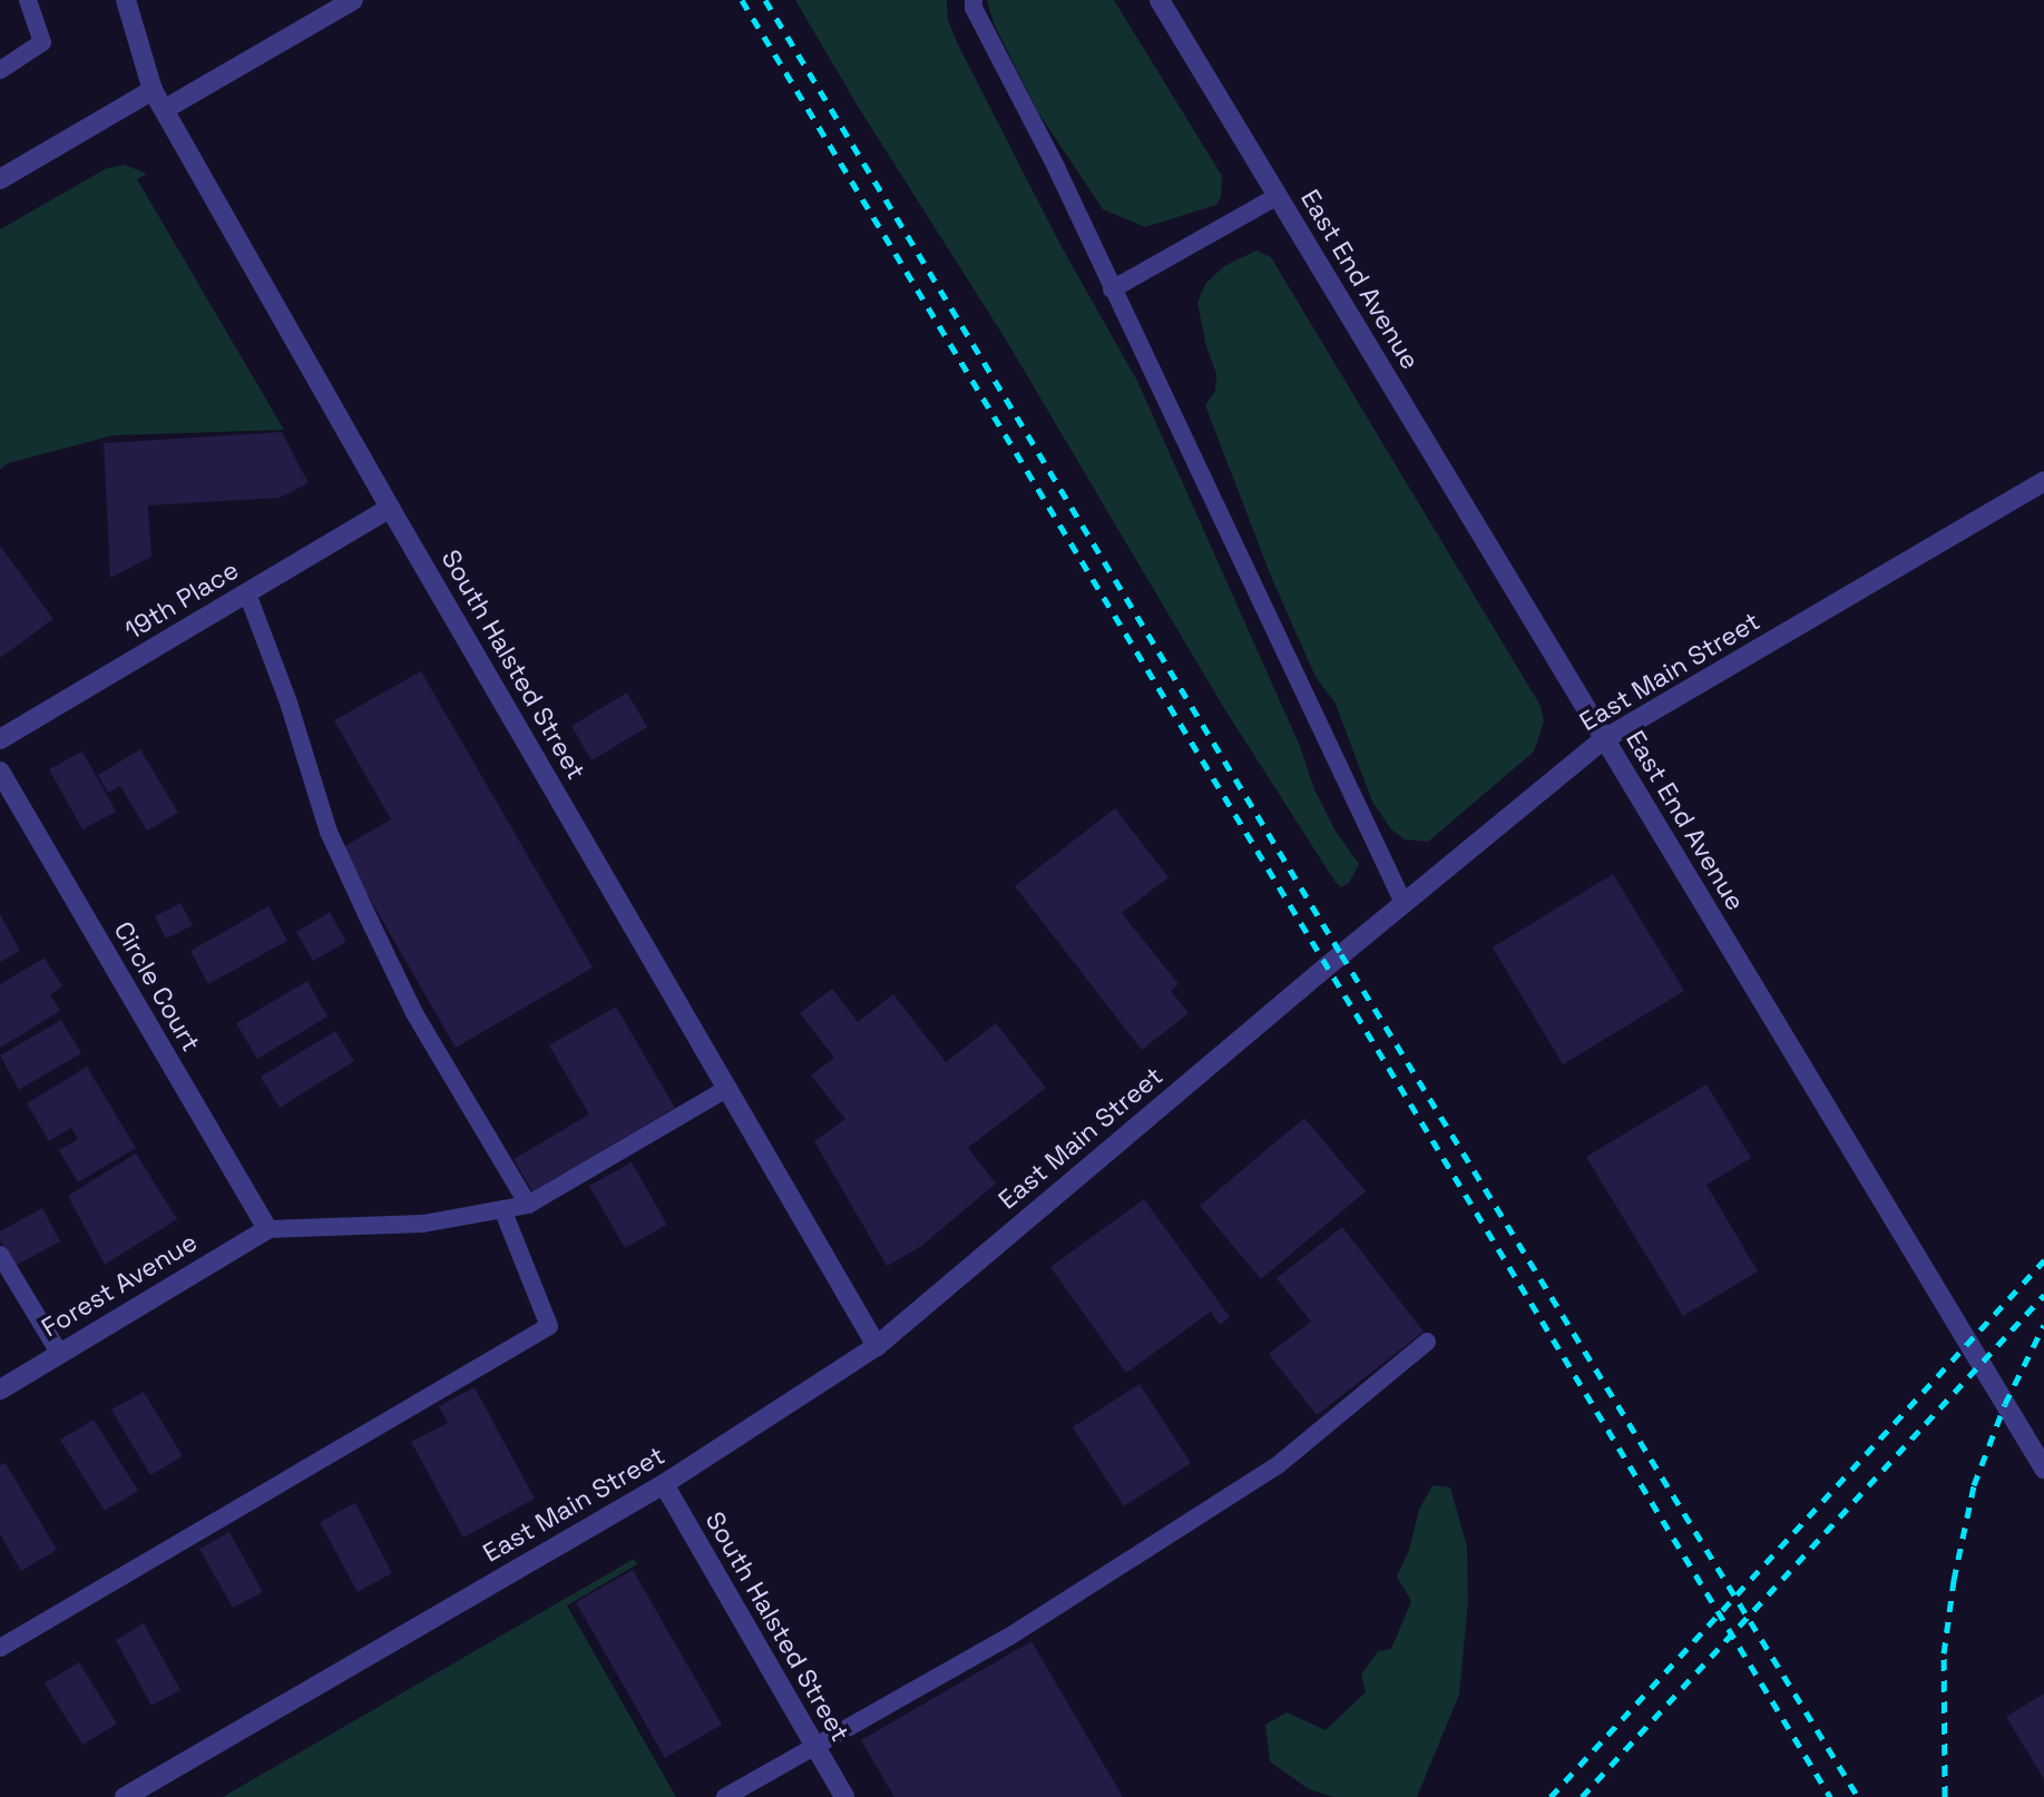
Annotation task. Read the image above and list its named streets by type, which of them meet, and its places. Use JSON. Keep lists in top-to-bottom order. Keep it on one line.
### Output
{"streets":{"street":["East End Avenue","19th Place","South Halsted Street","East Main Street","Circle Court","Forest Avenue"]},"crossings":[["East End Avenue","East Main Street"],["19th Place","South Halsted Street"],["South Halsted Street","East Main Street"],["Circle Court","Forest Avenue"]]}
